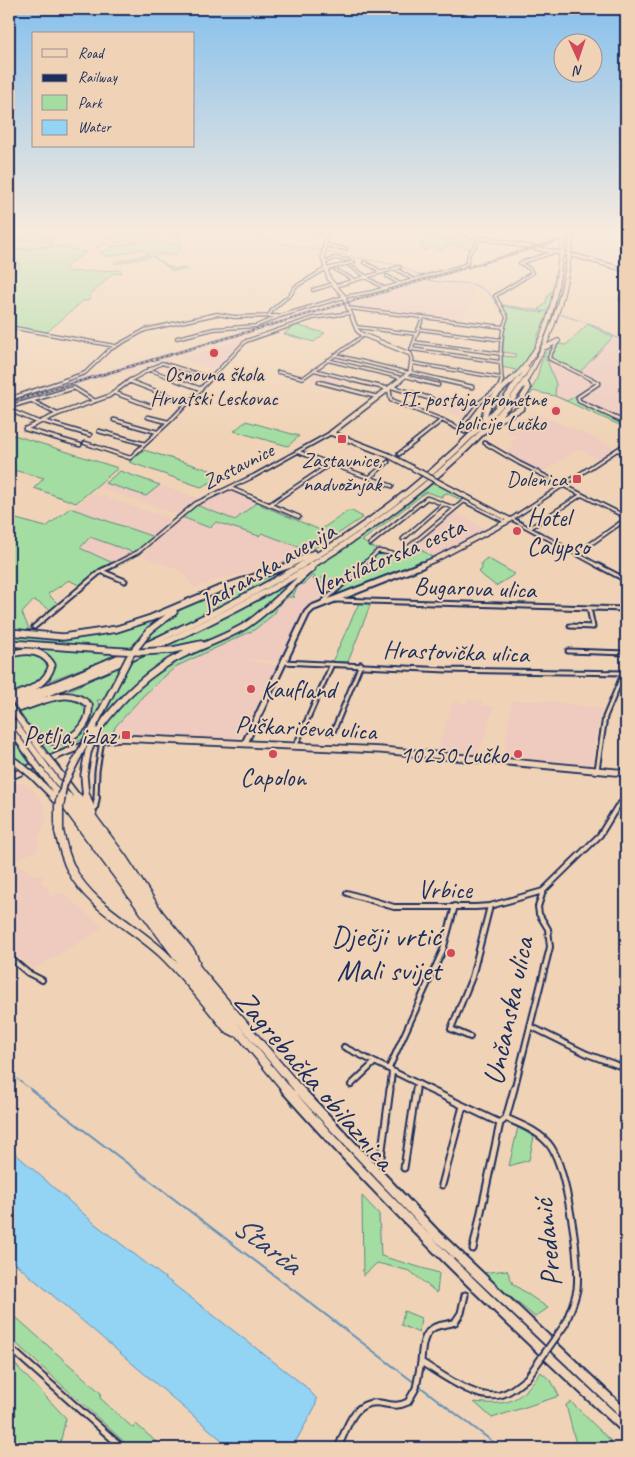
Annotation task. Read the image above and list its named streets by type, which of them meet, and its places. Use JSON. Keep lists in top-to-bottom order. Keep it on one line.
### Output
{"streets":{"highway":["Jadranska avenija","Zagrebačka obilaznica"],"main road":["Zastavnice","Ventilatorska cesta","Puškarićeva ulica"],"street":["Bugarova ulica","Hrastovička ulica","Vrbice","Unčanska ulica","Predanić"]},"crossings":[["Ventilatorska cesta","Bugarova ulica"],["Ventilatorska cesta","Hrastovička ulica"],["Ventilatorska cesta","Puškarićeva ulica"],["Vrbice","Unčanska ulica"],["Unčanska ulica","Predanić"]],"water":["Starča"],"places":{"other":["Osnovna škola Hrvatski Leskovac","II. postaja prometne policije Lučko","Hotel Calypso","Kaufland","Capolon","10250 Lučko","Dječji vrtić Mali svijet"],"transit":["Zastavnice, nadvožnjak","Dolenica","Petlja, izlaz"]},"legend":["Road","Railway","Park","Water"],"north":"bottom"}
